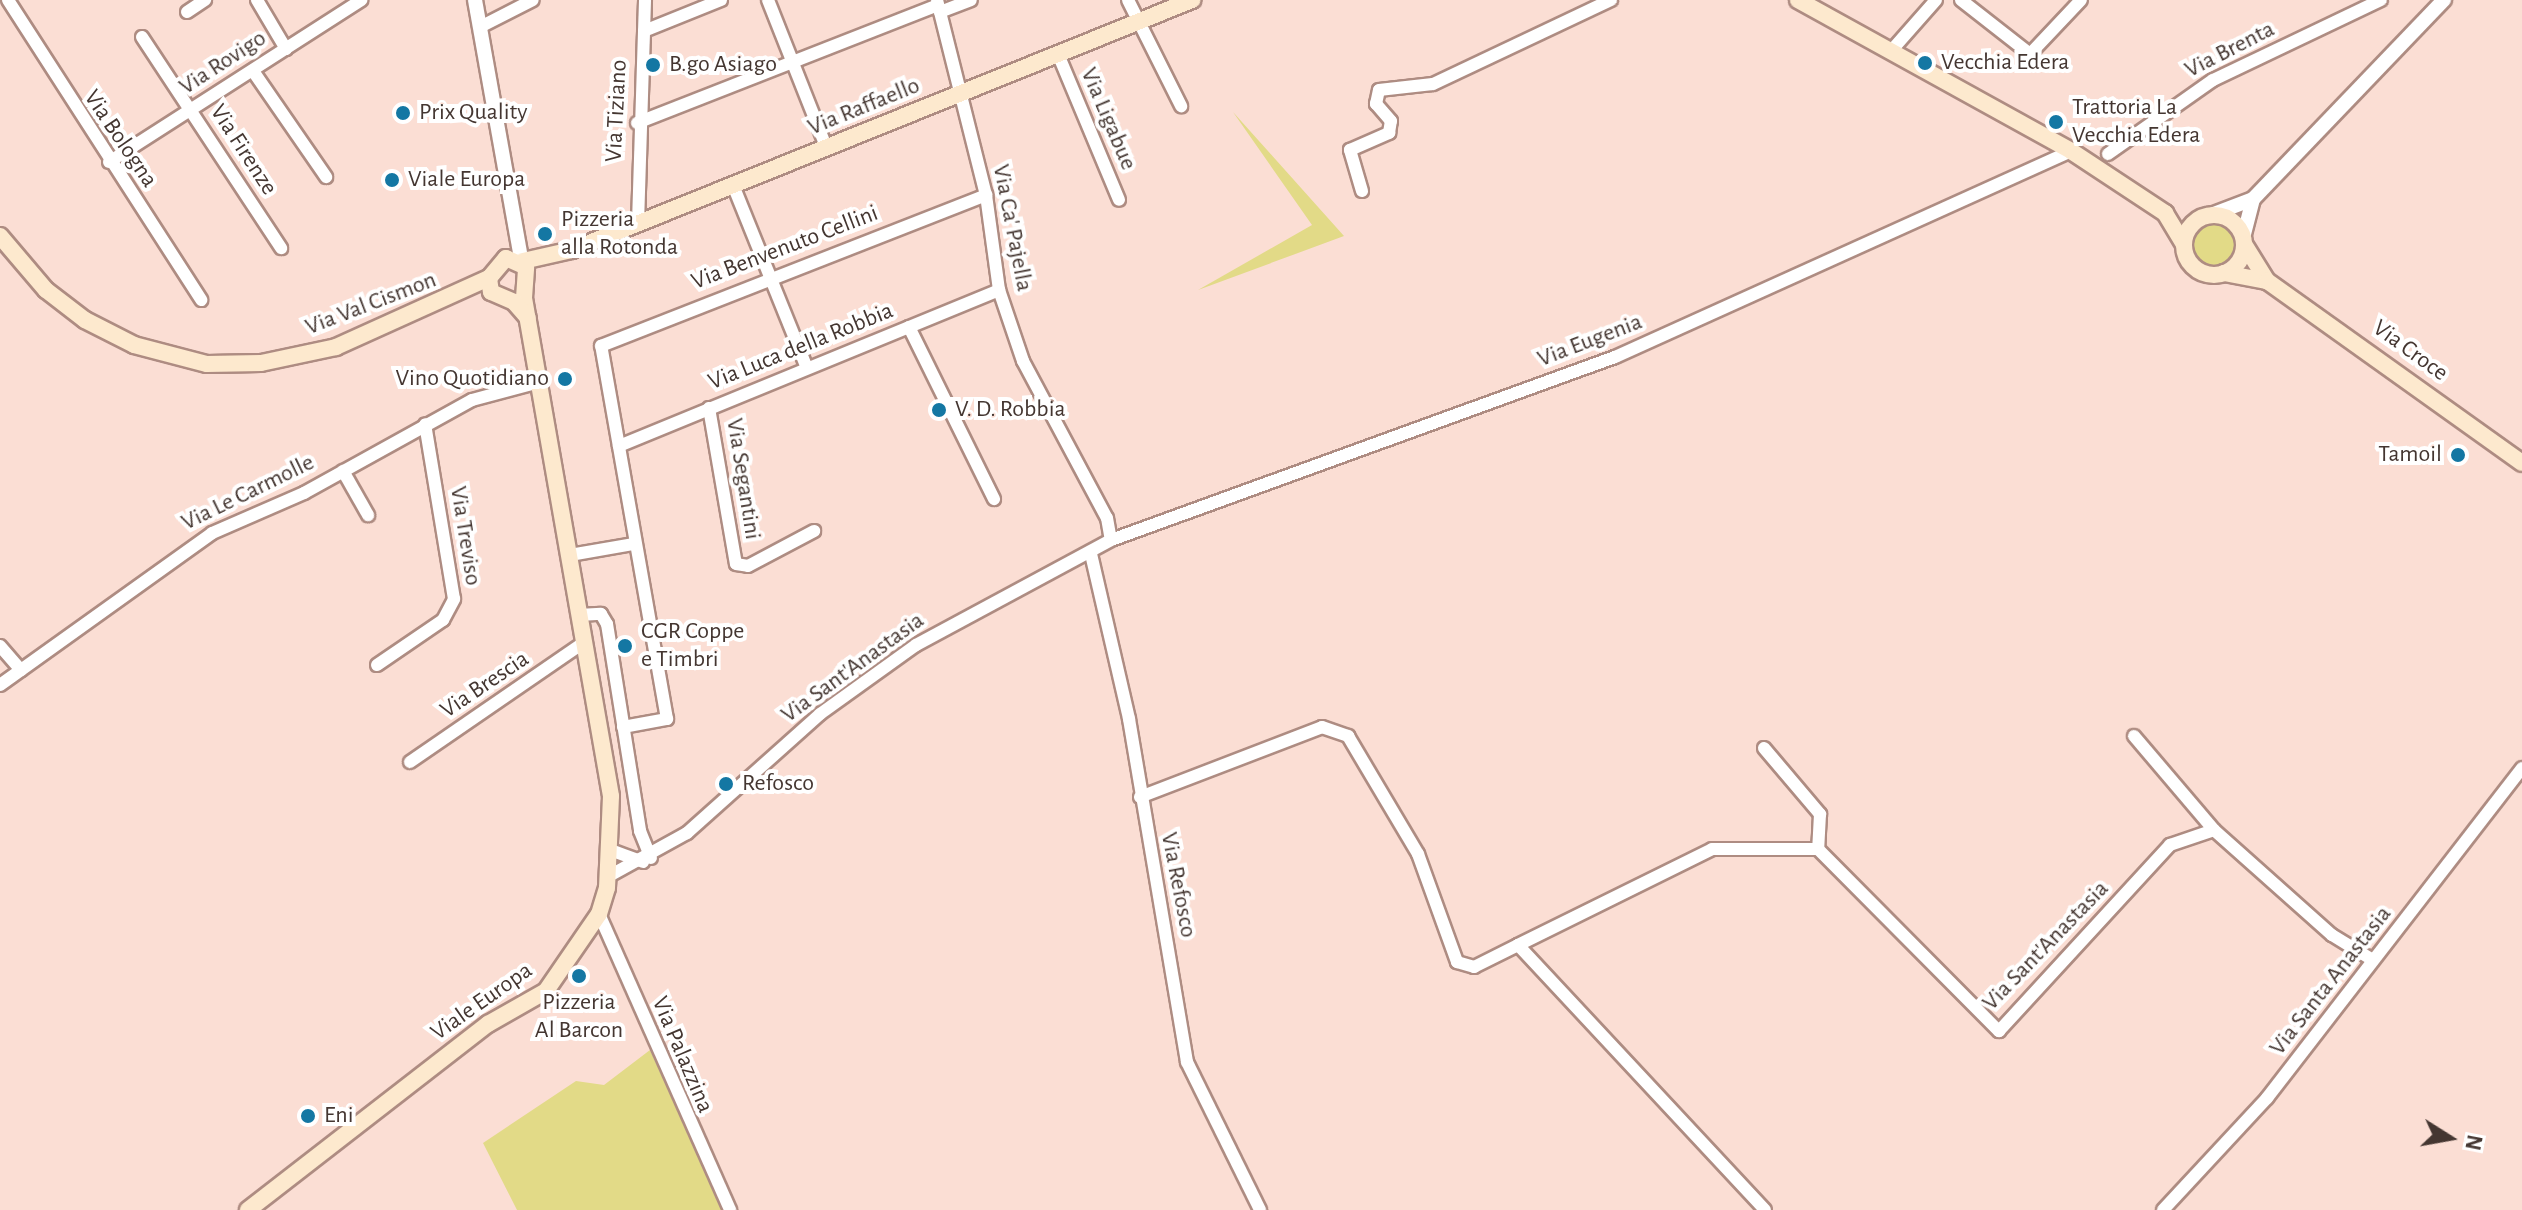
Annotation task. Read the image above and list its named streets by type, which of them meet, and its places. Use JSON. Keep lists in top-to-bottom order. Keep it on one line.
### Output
{"streets":{"main road":["Via Raffaello","Via Val Cismon","Via Croce","Viale Europa"],"street":["Via Brenta","Via Rovigo","Via Tiziano","Via Ligabue","Via Bologna","Via Firenze","Via Ca' Pajella","Via Benvenuto Cellini","Via Eugenia","Via Luca della Robbia","Via Segantini","Via Le Carmolle","Via Treviso","Via Sant'Anastasia","Via Brescia","Via Refosco","Via Santa Anastasia","Via Palazzina"]},"crossings":[["Via Rovigo","Via Bologna"],["Via Rovigo","Via Firenze"],["Via Raffaello","Via Tiziano"],["Via Raffaello","Via Ligabue"],["Via Raffaello","Via Ca' Pajella"],["Via Raffaello","Viale Europa"],["Via Ca' Pajella","Via Benvenuto Cellini"],["Via Ca' Pajella","Via Eugenia"],["Via Ca' Pajella","Via Luca della Robbia"],["Via Ca' Pajella","Via Sant'Anastasia"],["Via Benvenuto Cellini","Via Luca della Robbia"],["Via Eugenia","Via Sant'Anastasia"],["Via Luca della Robbia","Via Segantini"],["Via Le Carmolle","Via Treviso"],["Via Le Carmolle","Viale Europa"],["Via Sant'Anastasia","Via Refosco"],["Via Sant'Anastasia","Viale Europa"],["Via Brescia","Viale Europa"],["Viale Europa","Via Palazzina"]],"places":["Vecchia Edera","B.go Asiago","Prix Quality","Trattoria La Vecchia Edera","Viale Europa","Pizzeria alla Rotonda","Vino Quotidiano","V. D. Robbia","Tamoil","CGR Coppe e Timbri","Refosco","Pizzeria Al Barcon","Eni"],"north":"right"}
